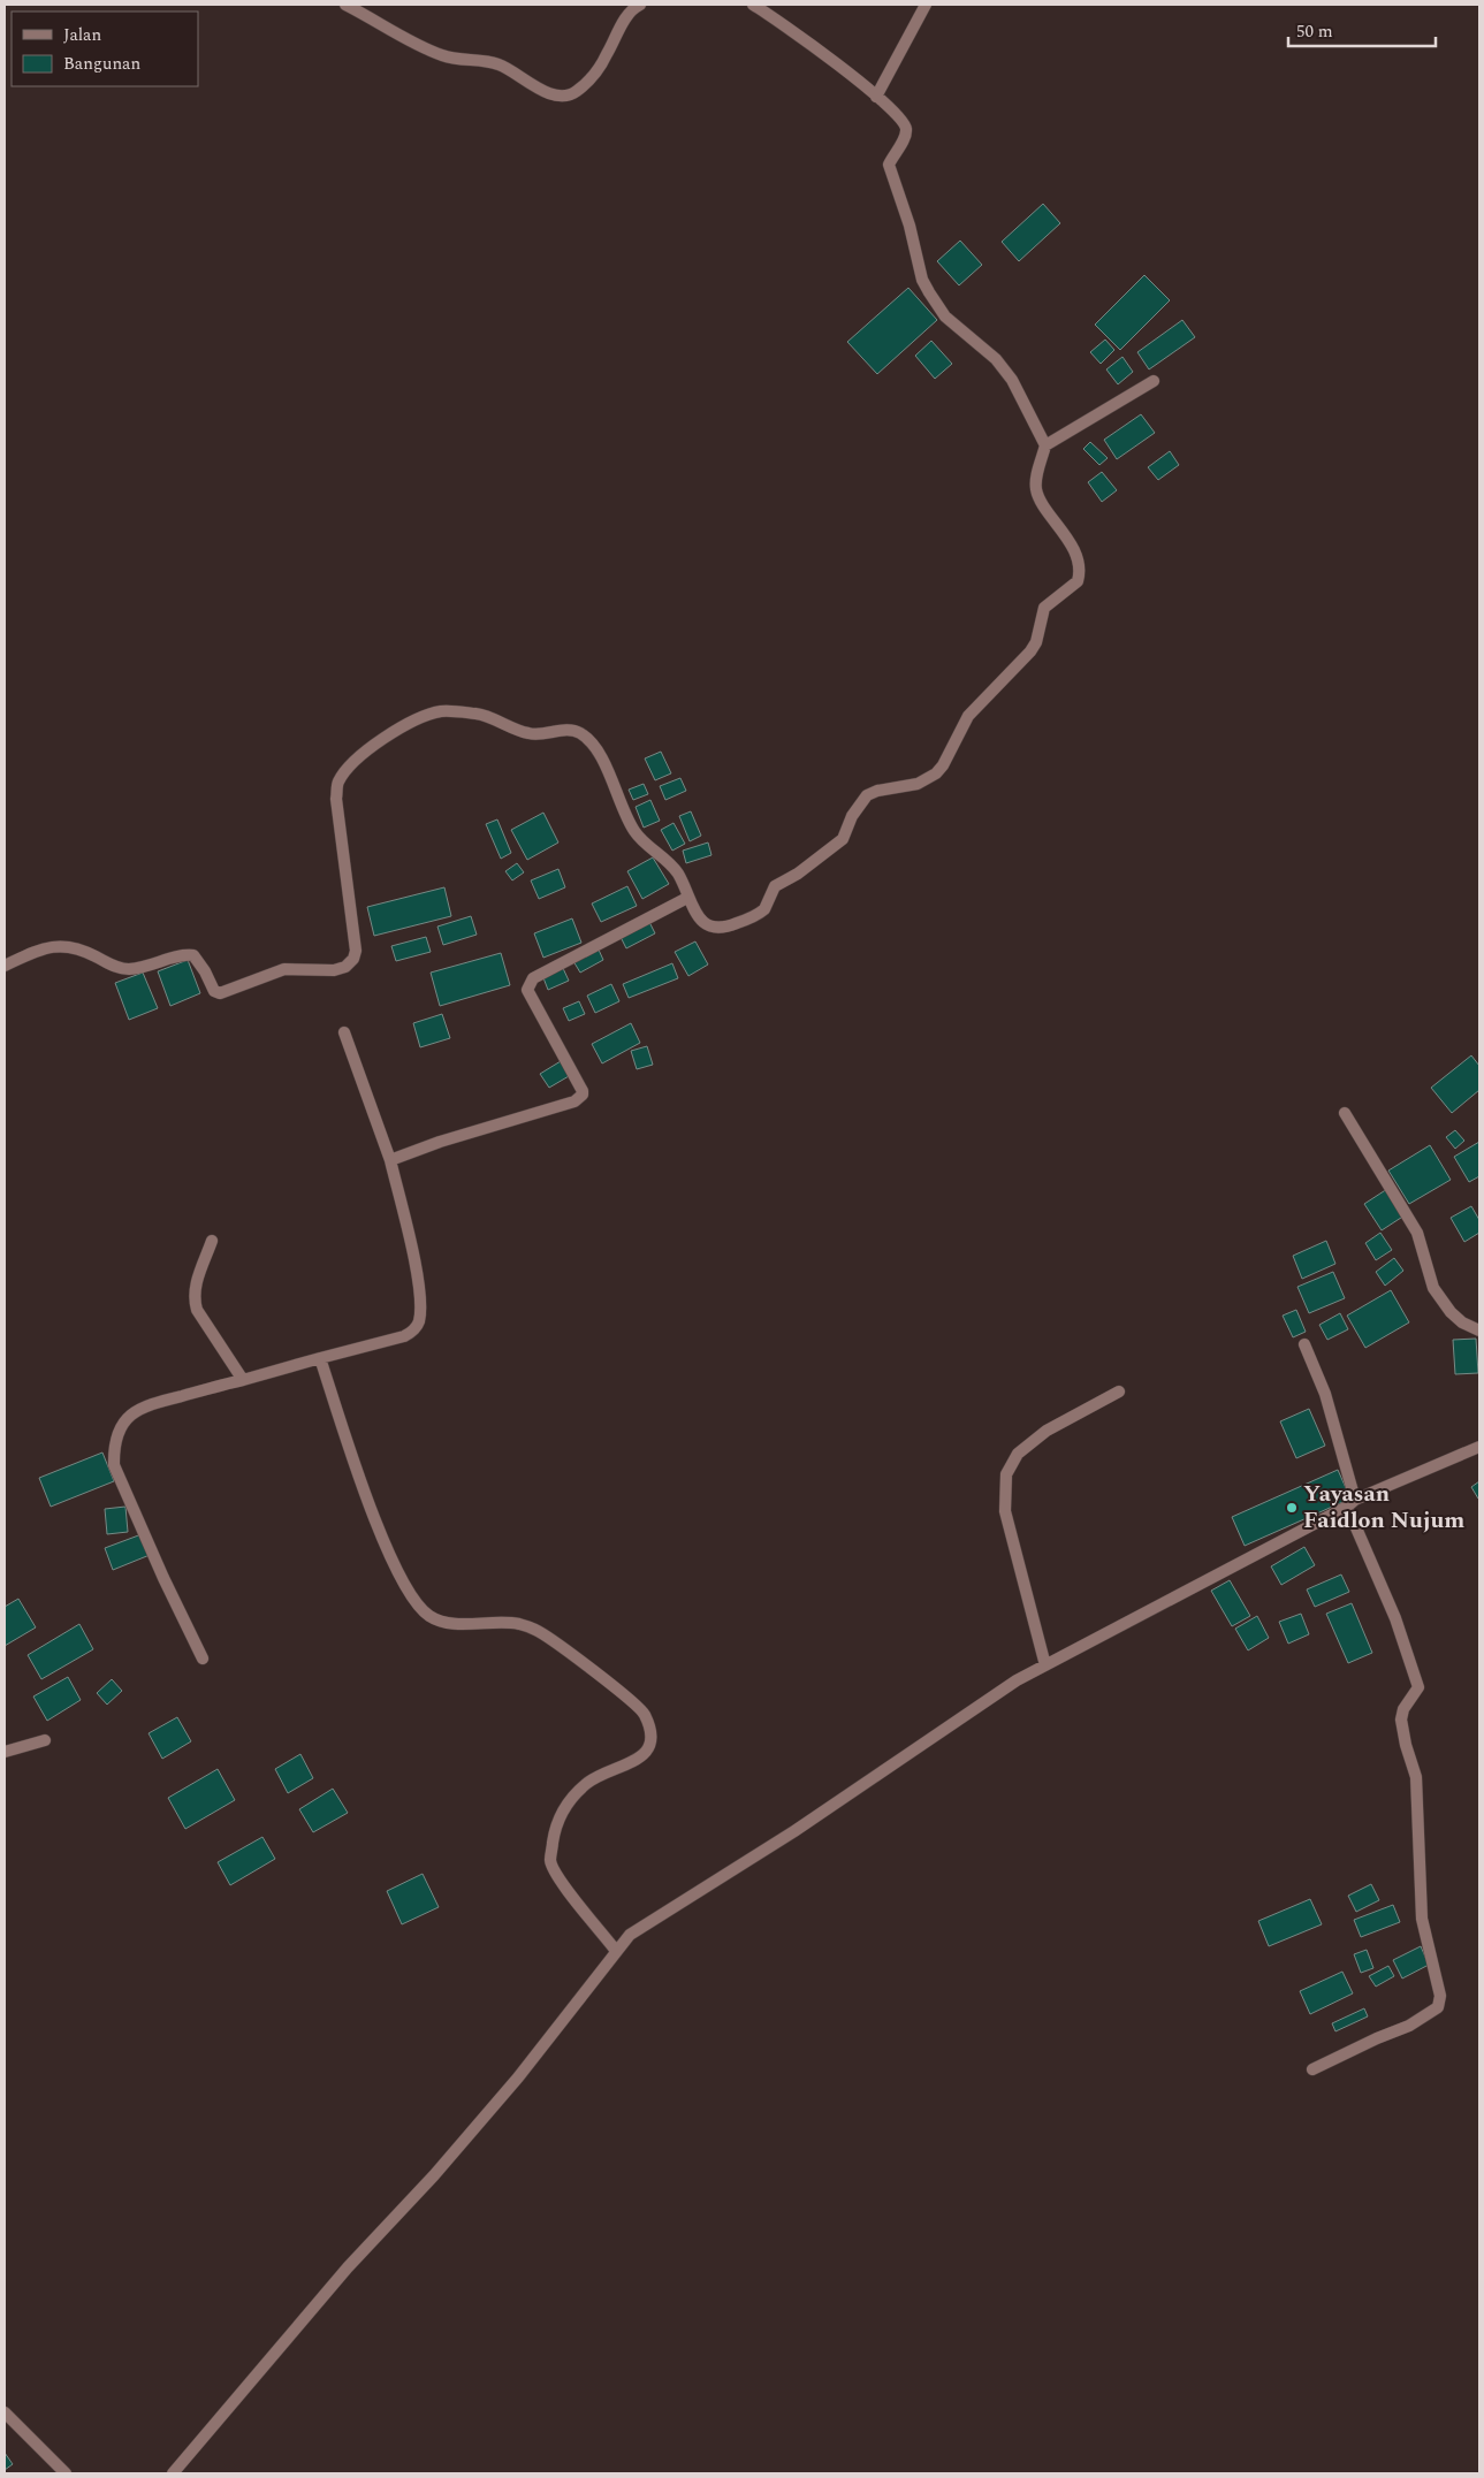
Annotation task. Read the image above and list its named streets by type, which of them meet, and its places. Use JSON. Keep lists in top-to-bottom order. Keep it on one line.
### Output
{"places":["Yayasan Faidlon Nujum"],"legend":["Jalan","Bangunan"],"scale_bar":"50 m"}
